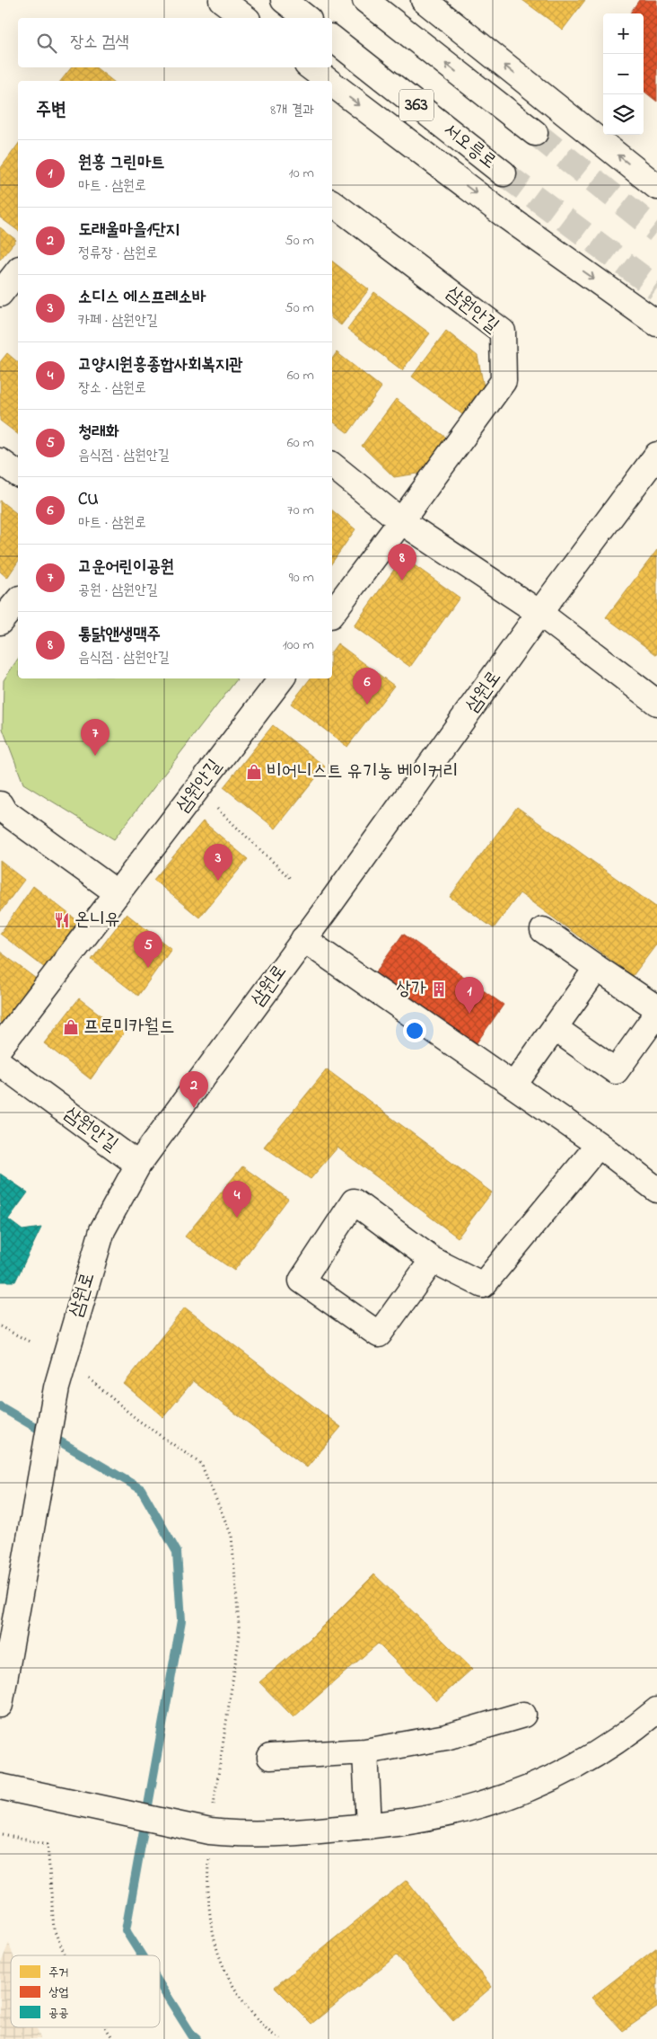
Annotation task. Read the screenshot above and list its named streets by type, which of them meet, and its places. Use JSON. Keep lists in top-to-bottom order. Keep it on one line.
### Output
{"streets":{"main road":["363","서오릉로","삼원안길","삼원로"]},"crossings":[["삼원안길","삼원로"]],"places":{"shop":["비어니스트 유기농 베이커리","프로미카월드"],"restaurant":["온니유"],"building":["상가"]},"legend":["주거","상업","공공"],"page":{"map_buttons":["+","−"],"search":"장소 검색","heading":["주변","8개 결과"],"list":[{"mark":"1","name":"원흥 그린마트","note":"마트 · 삼원로","value":"10 m"},{"mark":"2","name":"도래울마을1단지","note":"정류장 · 삼원로","value":"50 m"},{"mark":"3","name":"소디스 에스프레소바","note":"카페 · 삼원안길","value":"50 m"},{"mark":"4","name":"고양시원흥종합사회복지관","note":"장소 · 삼원로","value":"60 m"},{"mark":"5","name":"청래화","note":"음식점 · 삼원안길","value":"60 m"},{"mark":"6","name":"CU","note":"마트 · 삼원로","value":"70 m"},{"mark":"7","name":"고운어린이공원","note":"공원 · 삼원안길","value":"90 m"},{"mark":"8","name":"통닭앤생맥주","note":"음식점 · 삼원안길","value":"100 m"}],"pins":["8","6","7","3","5","1","2","4"]}}
